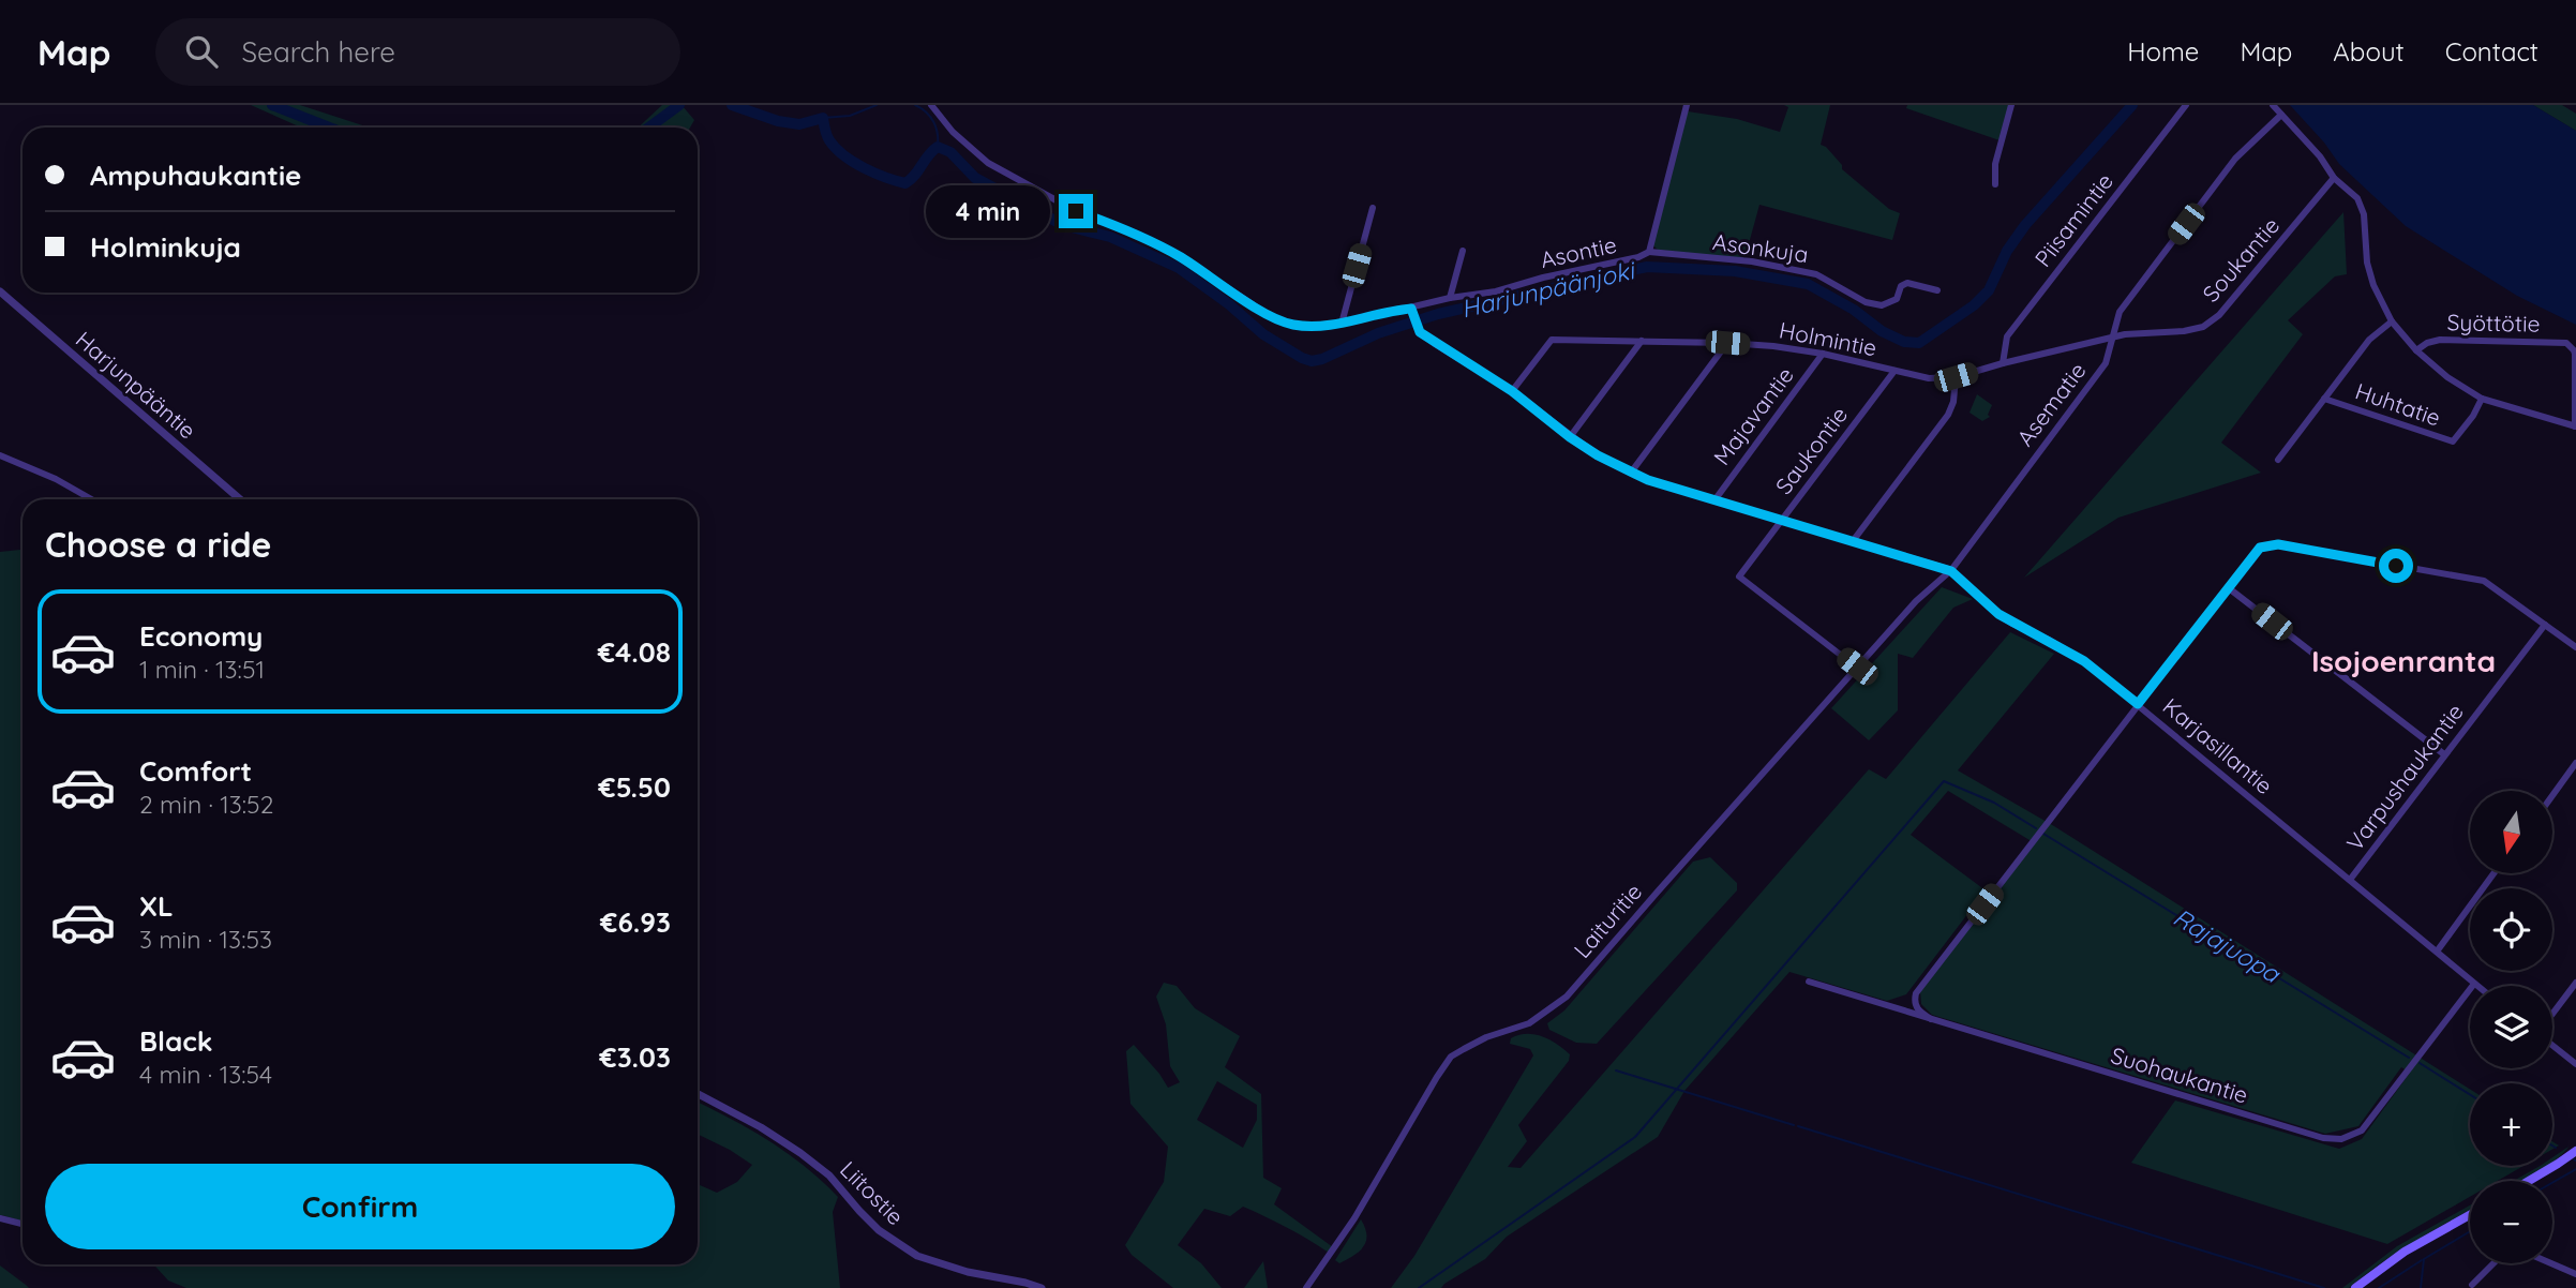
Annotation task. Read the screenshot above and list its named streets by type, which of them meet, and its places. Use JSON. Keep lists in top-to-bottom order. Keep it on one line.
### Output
{"streets":{"street":["Piisamintie","Asonkuja","Asontie","Soukantie","Syöttötie","Holmintie","Harjunpääntie","Asematie","Huhtatie","Majavantie","Saukontie","Karjasillantie","Varpushaukantie","Laituritie","Suohaukantie","Liitostie"]},"crossings":[["Piisamintie","Holmintie"],["Asonkuja","Asontie"],["Asontie","Karjasillantie"],["Soukantie","Holmintie"],["Soukantie","Asematie"],["Holmintie","Asematie"],["Holmintie","Majavantie"],["Holmintie","Saukontie"],["Holmintie","Karjasillantie"],["Asematie","Karjasillantie"],["Asematie","Laituritie"],["Majavantie","Karjasillantie"],["Saukontie","Karjasillantie"],["Saukontie","Laituritie"],["Karjasillantie","Varpushaukantie"],["Karjasillantie","Laituritie"],["Karjasillantie","Suohaukantie"]],"districts":["Isojoenranta"],"water":["Harjunpäänjoki","Rajajuopa"],"north":"bottom","page":{"header":"Map","search":"Search here","nav":["Home","Map","About","Contact"],"banner":["Ampuhaukantie","Holminkuja"],"bubble":"4 min","heading":"Choose a ride","list":[{"name":"Economy","note":"1 min · 13:51","value":"€4.08"},{"name":"Comfort","note":"2 min · 13:52","value":"€5.50"},{"name":"XL","note":"3 min · 13:53","value":"€6.93"},{"name":"Black","note":"4 min · 13:54","value":"€3.03"}],"map_buttons":["+","−"],"buttons":"Confirm"}}
